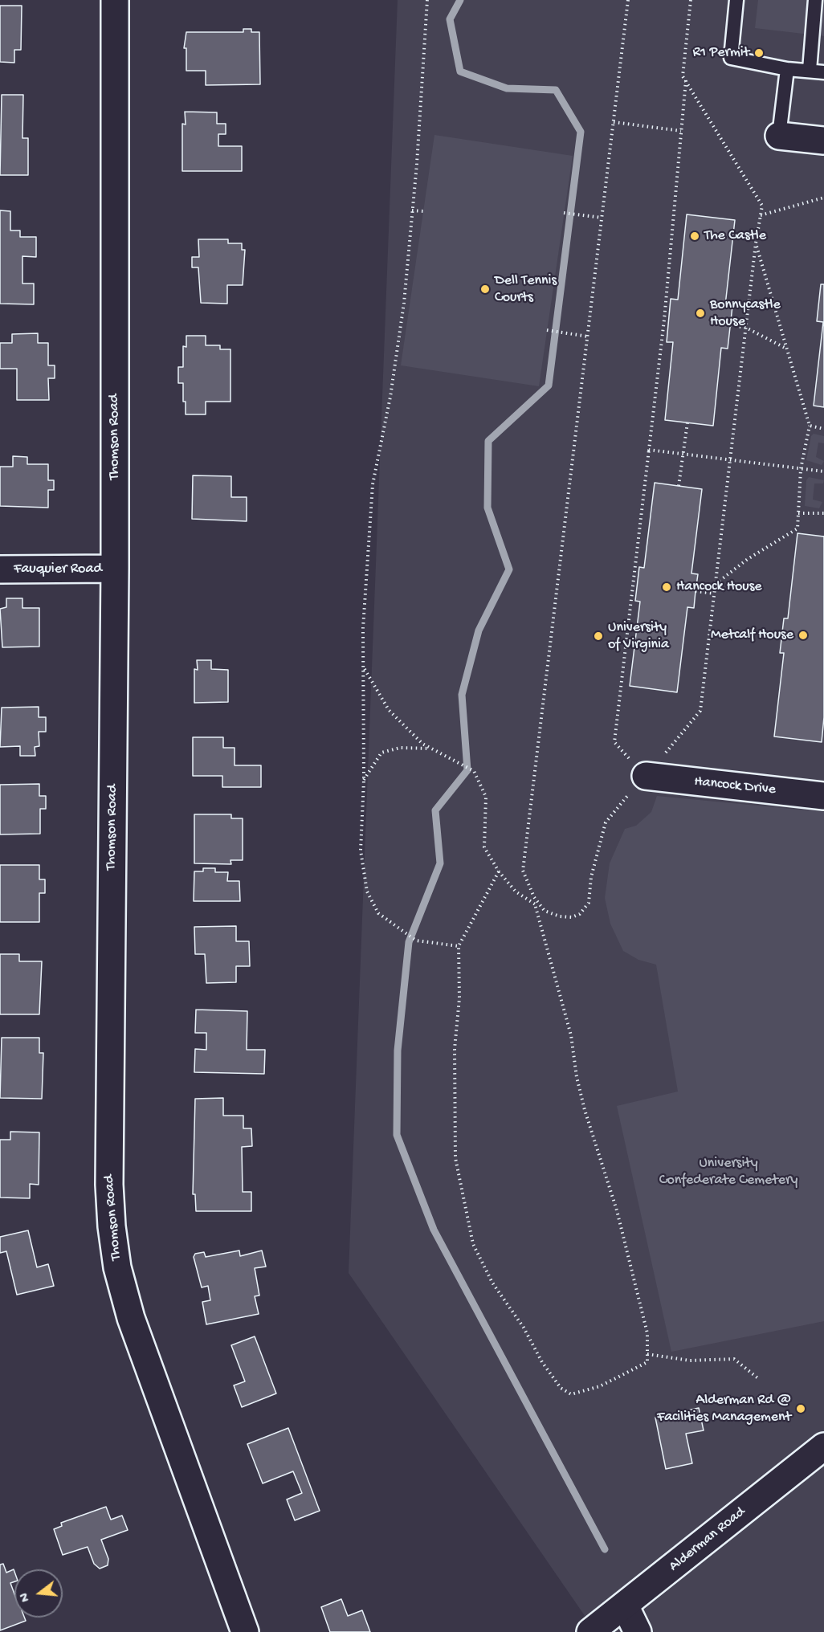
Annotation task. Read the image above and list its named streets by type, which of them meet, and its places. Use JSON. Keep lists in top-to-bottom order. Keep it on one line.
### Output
{"streets":{"street":["Thomson Road","Fauquier Road","Hancock Drive","Alderman Road"]},"crossings":[["Thomson Road","Fauquier Road"]],"parks":["University Confederate Cemetery"],"places":["R1 Permit","The Castle","Dell Tennis Courts","Bonnycastle House","Hancock House","Metcalf House","University of Virginia","Alderman Rd @ Facilities Management"],"north":"left"}
